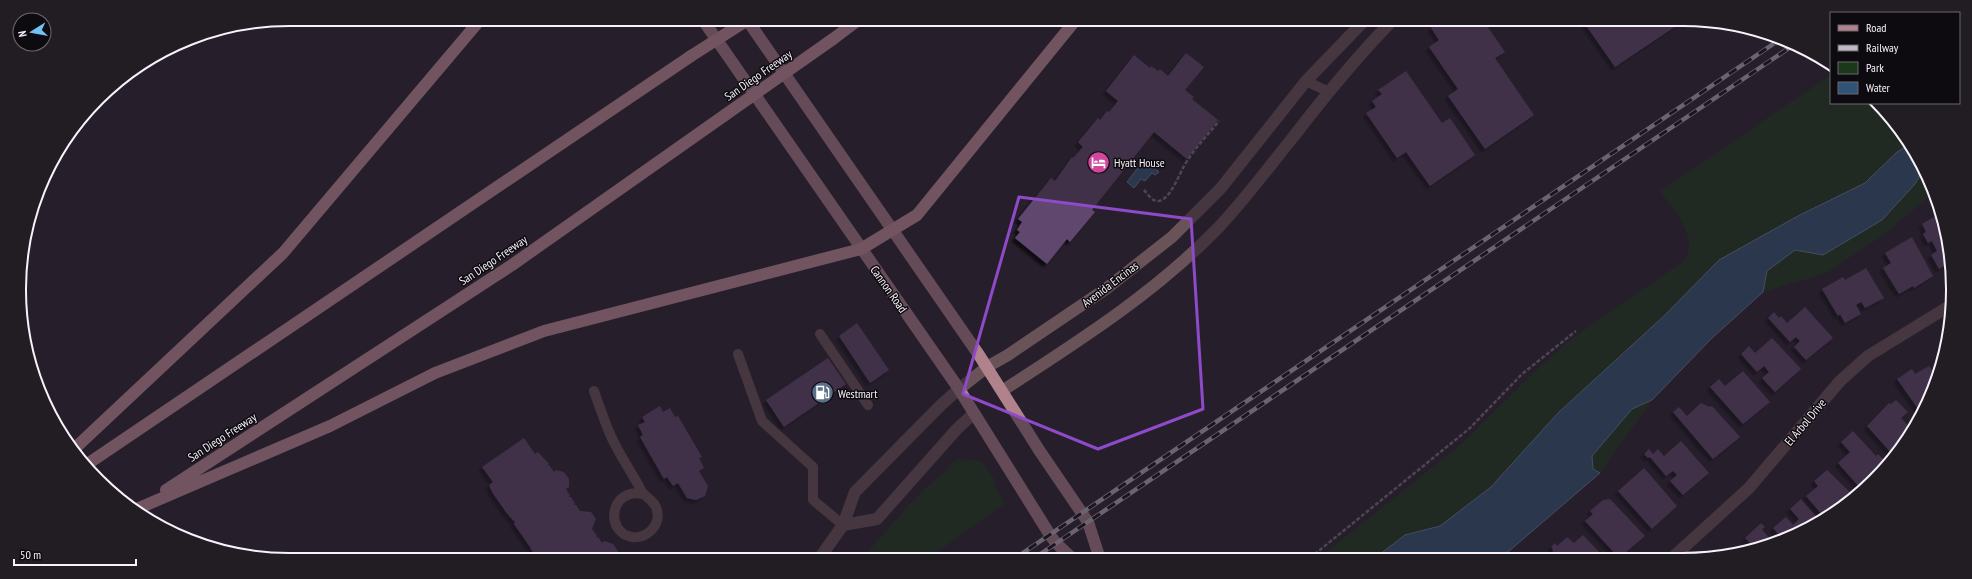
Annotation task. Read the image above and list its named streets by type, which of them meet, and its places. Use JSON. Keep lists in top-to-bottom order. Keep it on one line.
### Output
{"streets":{"highway":["San Diego Freeway"],"main road":["Cannon Road"],"street":["Avenida Encinas","El Arbol Drive"]},"crossings":[["Avenida Encinas","Cannon Road"]],"places":{"hotel":["Hyatt House"],"fuel station":["Westmart"]},"legend":["Road","Railway","Park","Water"],"scale_bar":"50 m","north":"left"}
